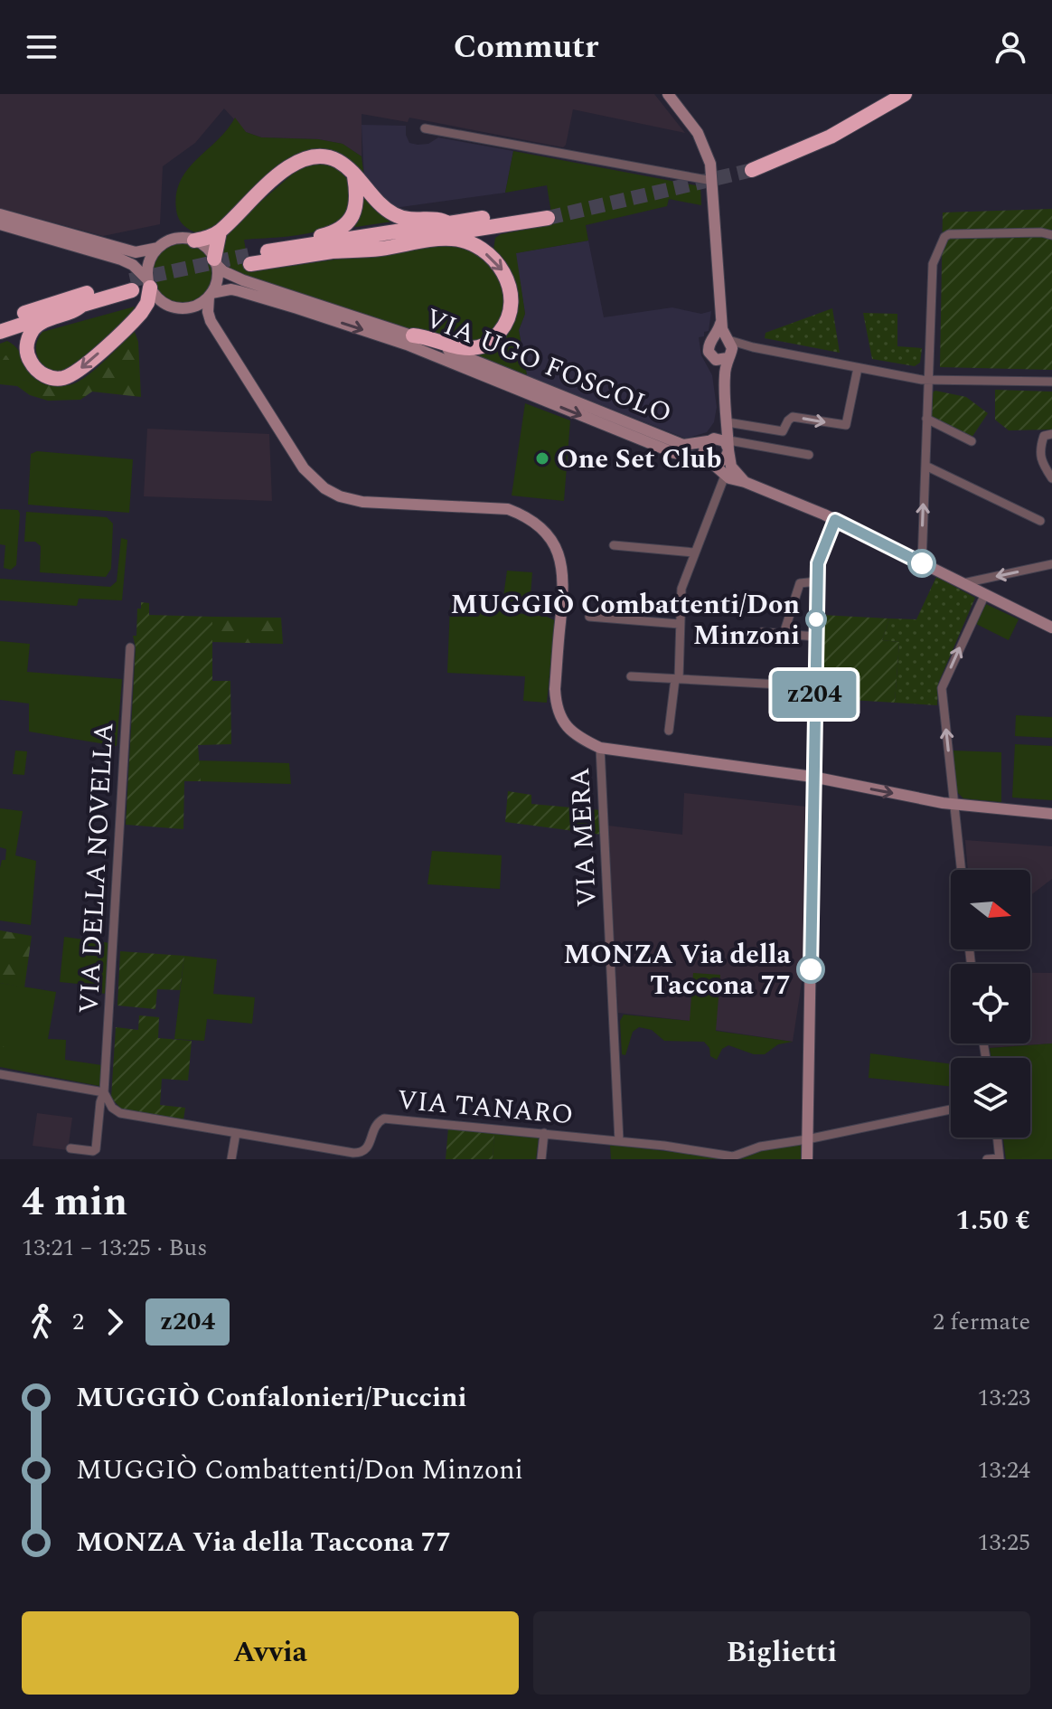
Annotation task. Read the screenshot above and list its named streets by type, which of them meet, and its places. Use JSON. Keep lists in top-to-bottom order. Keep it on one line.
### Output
{"streets":{"street":["VIA UGO FOSCOLO","VIA MERA","VIA DELLA NOVELLA","VIA TANARO"]},"crossings":[["VIA MERA","VIA TANARO"],["VIA DELLA NOVELLA","VIA TANARO"]],"places":["One Set Club","MUGGIÒ Combattenti/Don Minzoni","MONZA Via della Taccona 77"],"lines":["bus line z204"],"north":"right","page":{"header":"Commutr","on_map":"z204","heading":["4 min","13:21 – 13:25 · Bus","1.50 €"],"legs":["2","z204","2 fermate"],"list":[{"name":"MUGGIÒ Confalonieri/Puccini","value":"13:23"},{"name":"MUGGIÒ Combattenti/Don Minzoni","value":"13:24"},{"name":"MONZA Via della Taccona 77","value":"13:25"}],"buttons":["Avvia","Biglietti"]}}
